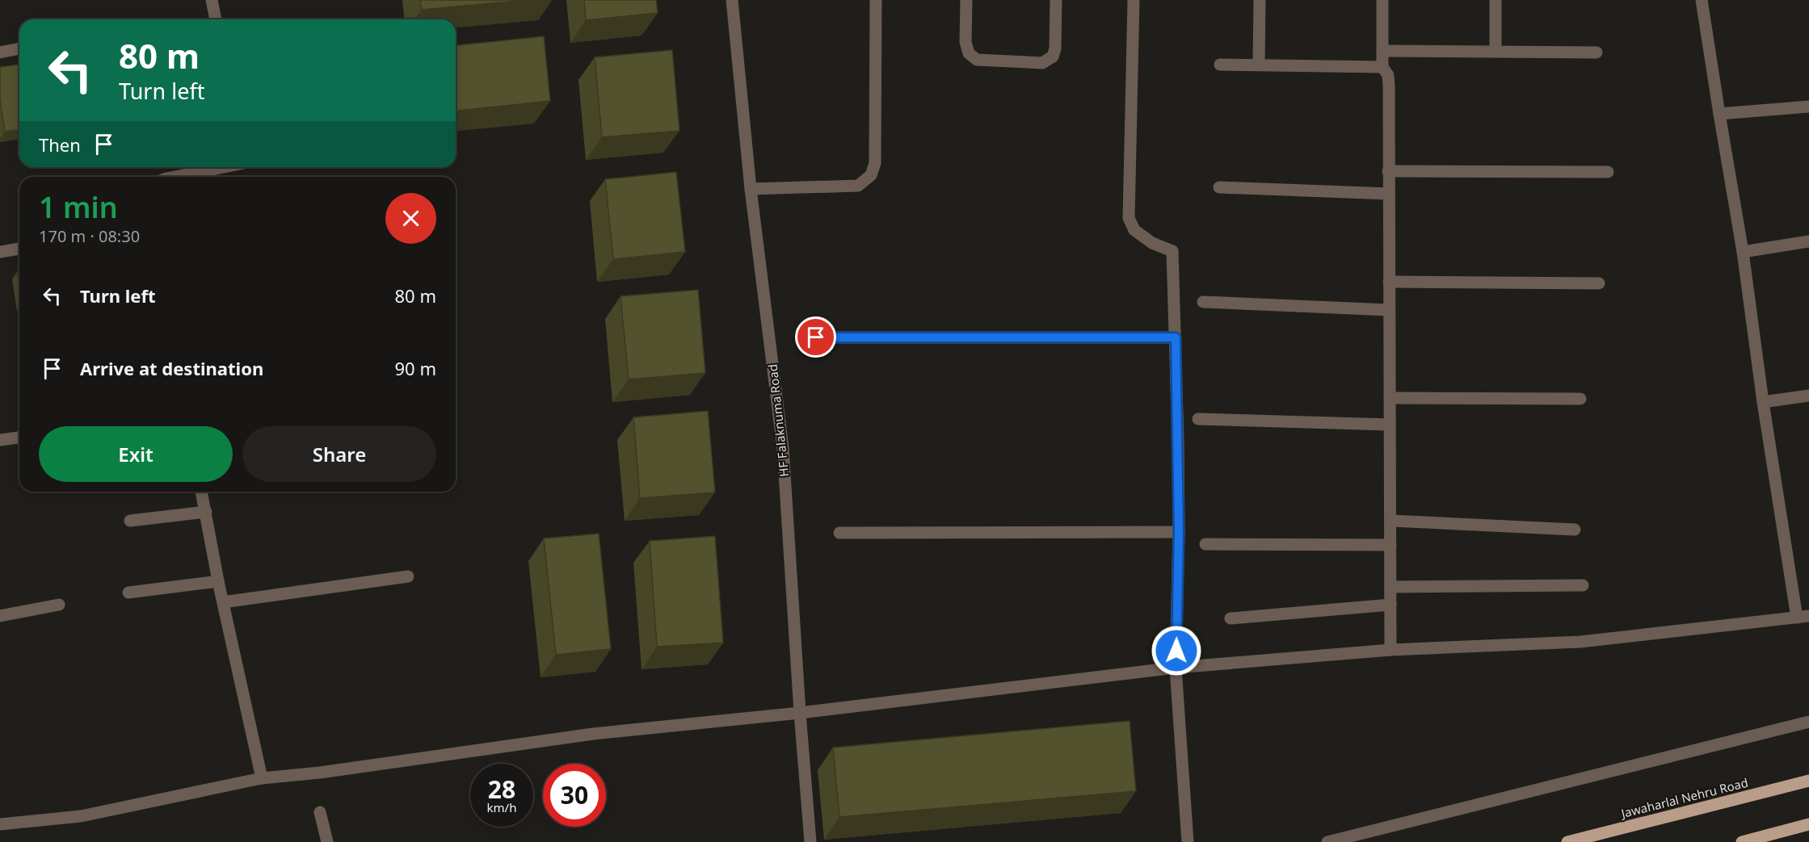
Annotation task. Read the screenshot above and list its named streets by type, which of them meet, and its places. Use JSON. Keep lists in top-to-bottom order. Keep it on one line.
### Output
{"streets":{"main road":["Jawaharlal Nehru Road"],"street":["HF Falaknuma Road"]},"page":{"turn":["80 m","Turn left"],"then":"Then","heading":["1 min","170 m · 08:30"],"list":[{"name":"Turn left","value":"80 m"},{"name":"Arrive at destination","value":"90 m"}],"buttons":["Exit","Share"],"speed":"28 km/h","limit":"30"}}
